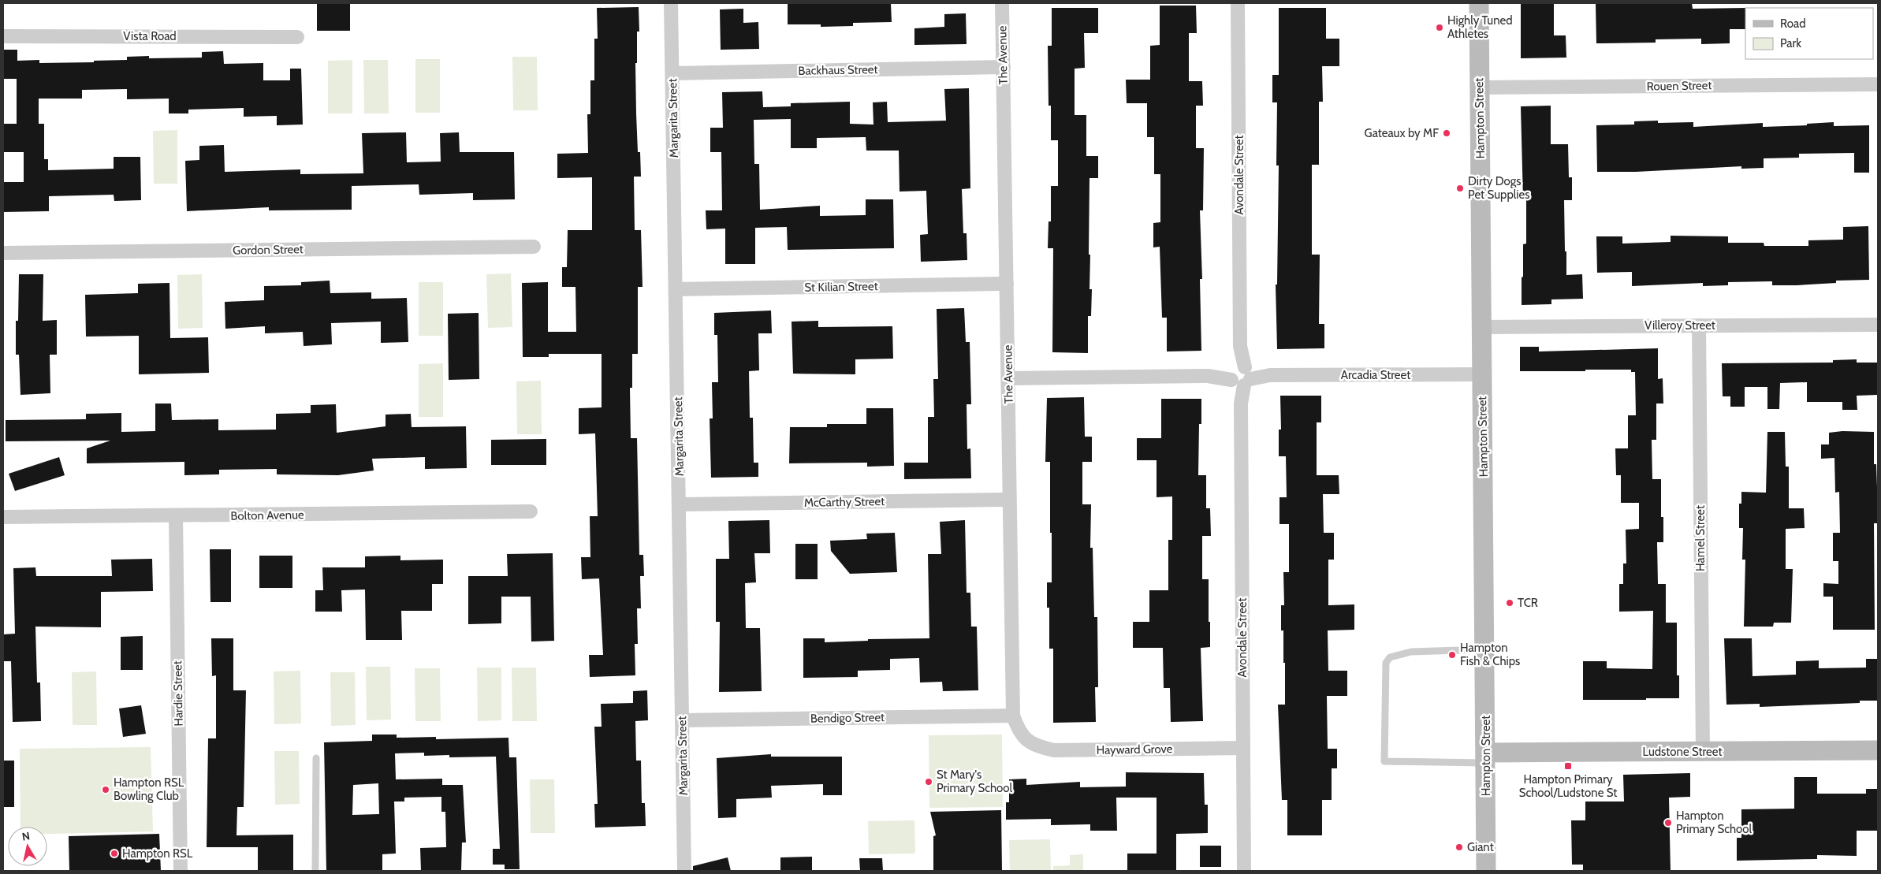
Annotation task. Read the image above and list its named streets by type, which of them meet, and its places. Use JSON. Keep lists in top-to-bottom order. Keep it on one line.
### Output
{"streets":{"main road":["Hampton Street","Ludstone Street"],"street":["Vista Road","The Avenue","Backhaus Street","Rouen Street","Margarita Street","Avondale Street","Gordon Street","St Kilian Street","Villeroy Street","Arcadia Street","McCarthy Street","Bolton Avenue","Hamel Street","Hardie Street","Bendigo Street","Hayward Grove"]},"crossings":[["The Avenue","Backhaus Street"],["The Avenue","St Kilian Street"],["The Avenue","Arcadia Street"],["The Avenue","McCarthy Street"],["The Avenue","Bendigo Street"],["The Avenue","Hayward Grove"],["Backhaus Street","Margarita Street"],["Rouen Street","Hampton Street"],["Margarita Street","St Kilian Street"],["Margarita Street","McCarthy Street"],["Margarita Street","Bendigo Street"],["Hampton Street","Villeroy Street"],["Hampton Street","Arcadia Street"],["Hampton Street","Ludstone Street"],["Avondale Street","Arcadia Street"],["Avondale Street","Hayward Grove"],["Villeroy Street","Hamel Street"],["Bolton Avenue","Hardie Street"],["Hamel Street","Ludstone Street"]],"places":{"other":["Highly Tuned Athletes","Gateaux by MF","Dirty Dogs Pet Supplies","TCR","Hampton Fish & Chips","St Mary's Primary School","Hampton RSL Bowling Club","Hampton Primary School","Giant","Hampton RSL"],"transit":["Hampton Primary School/Ludstone St"]},"legend":["Road","Park"],"north":"top"}
